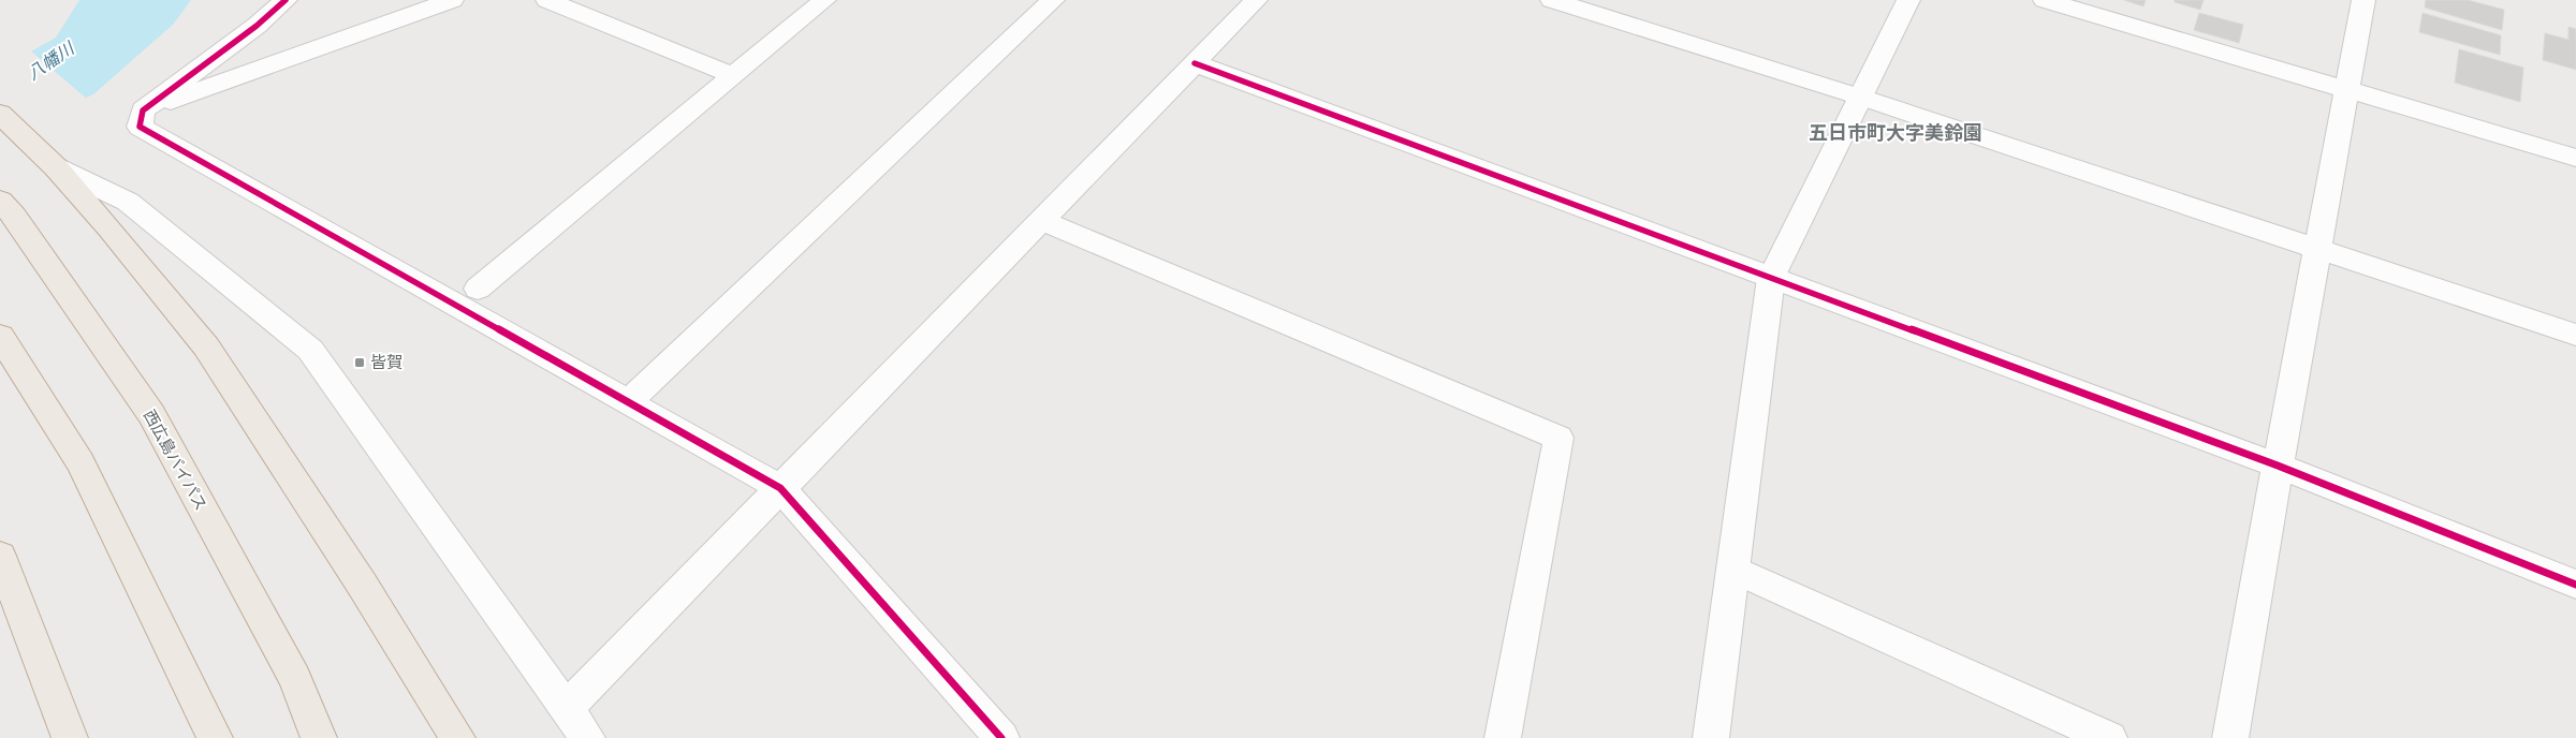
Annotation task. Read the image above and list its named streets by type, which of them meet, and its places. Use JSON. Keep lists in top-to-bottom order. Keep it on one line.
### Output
{"streets":{"highway":["西広島バイパス"]},"districts":["五日市町大字美鈴園"],"water":["八幡川"],"places":{"transit":["皆賀"]}}
